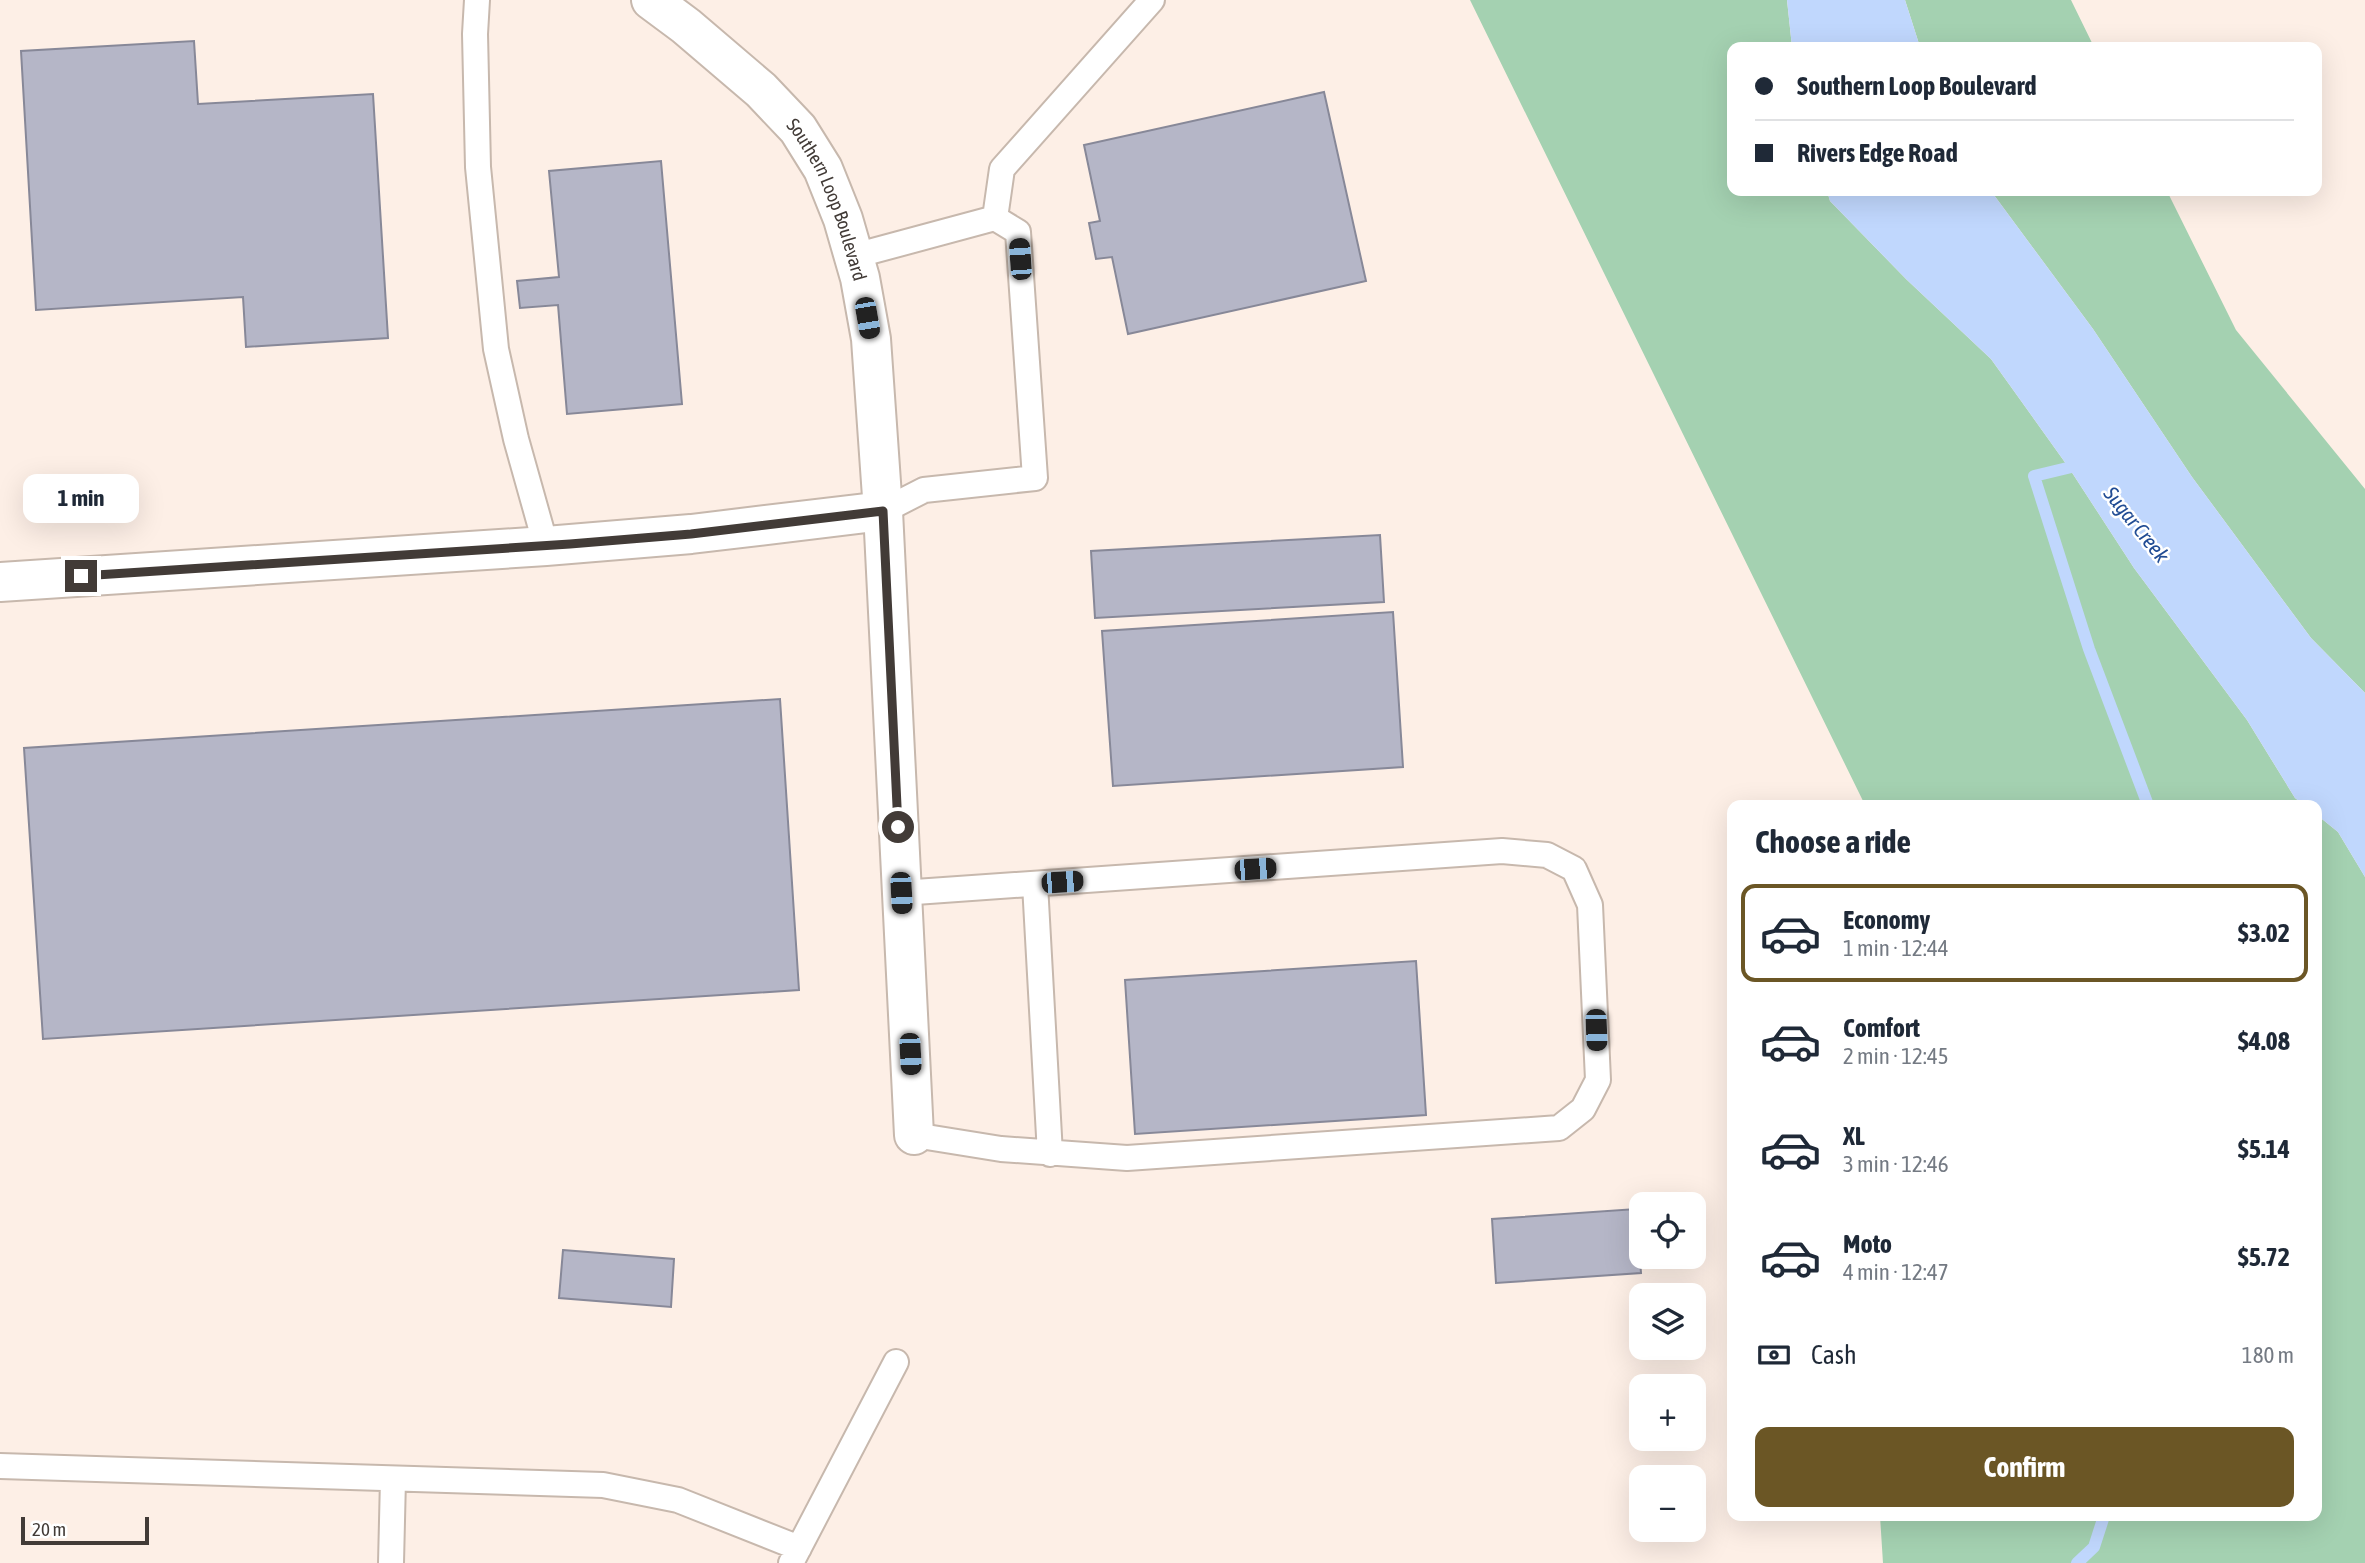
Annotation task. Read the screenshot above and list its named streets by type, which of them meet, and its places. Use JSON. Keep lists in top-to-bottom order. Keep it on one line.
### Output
{"streets":{"street":["Southern Loop Boulevard"]},"water":["Sugar Creek"],"scale_bar":"20 m","page":{"banner":["Southern Loop Boulevard","Rivers Edge Road"],"bubble":"1 min","heading":"Choose a ride","list":[{"name":"Economy","note":"1 min · 12:44","value":"$3.02"},{"name":"Comfort","note":"2 min · 12:45","value":"$4.08"},{"name":"XL","note":"3 min · 12:46","value":"$5.14"},{"name":"Moto","note":"4 min · 12:47","value":"$5.72"}],"map_buttons":["+","−"],"pay":["Cash","180 m"],"buttons":"Confirm","scale":"20 m"}}
